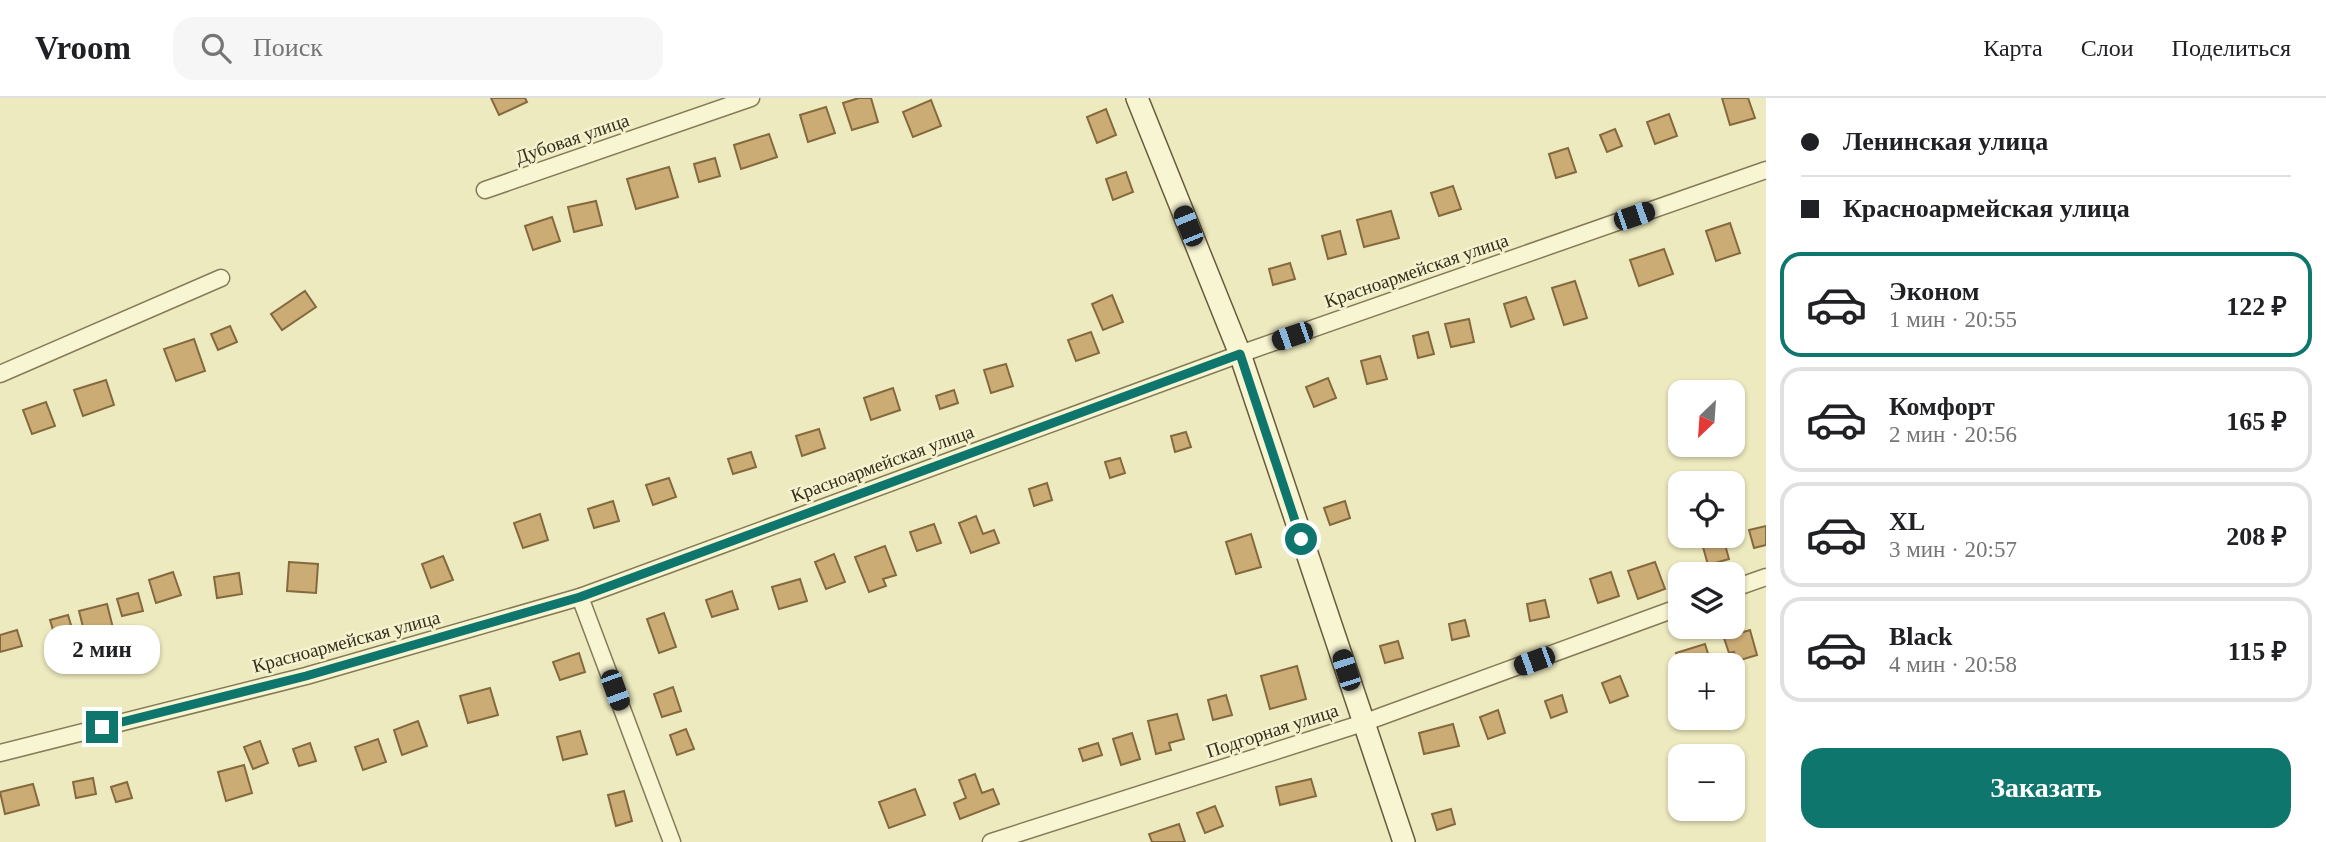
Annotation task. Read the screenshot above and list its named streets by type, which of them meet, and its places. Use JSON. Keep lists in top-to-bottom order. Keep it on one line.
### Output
{"streets":{"street":["Дубовая улица","Красноармейская улица","Подгорная улица"]},"north":"bottom left","page":{"header":"Vroom","search":"Поиск","nav":["Карта","Слои","Поделиться"],"banner":["Ленинская улица","Красноармейская улица"],"list":[{"name":"Эконом","note":"1 мин · 20:55","value":"122 ₽"},{"name":"Комфорт","note":"2 мин · 20:56","value":"165 ₽"},{"name":"XL","note":"3 мин · 20:57","value":"208 ₽"},{"name":"Black","note":"4 мин · 20:58","value":"115 ₽"}],"map_buttons":["+","−"],"bubble":"2 мин","buttons":"Заказать"}}
